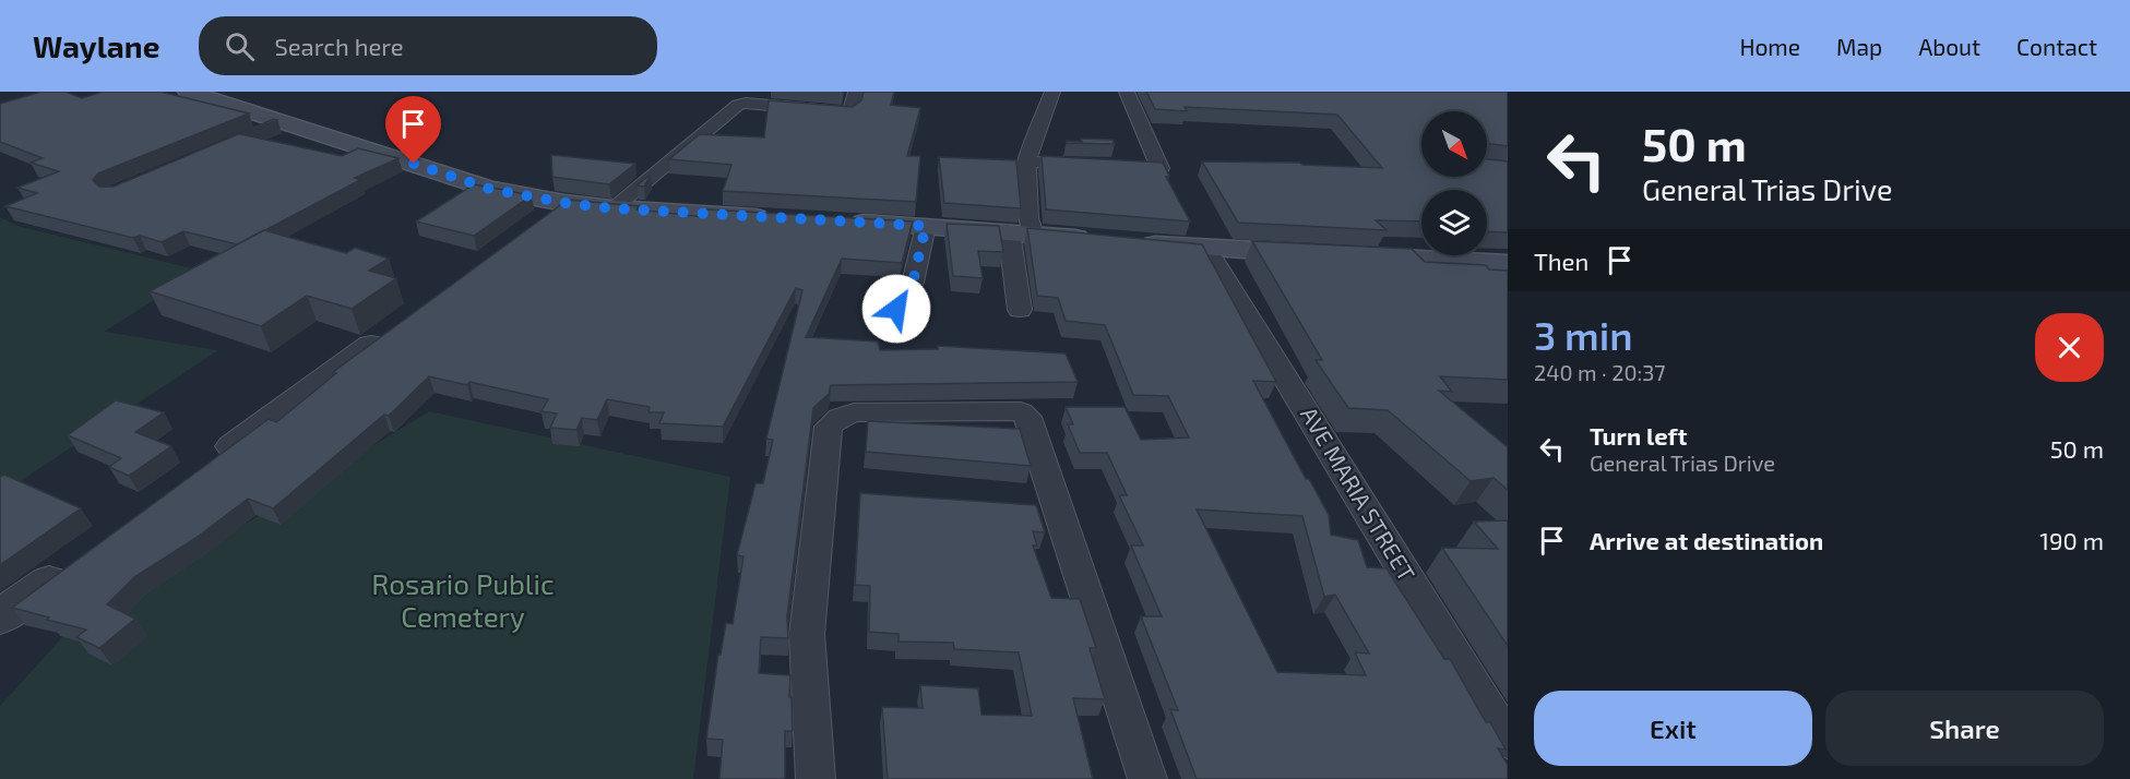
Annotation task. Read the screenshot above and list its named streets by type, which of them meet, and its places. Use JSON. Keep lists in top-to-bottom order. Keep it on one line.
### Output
{"streets":{"street":["AVE MARIA STREET"]},"parks":["Rosario Public Cemetery"],"north":"bottom right","page":{"header":"Waylane","search":"Search here","nav":["Home","Map","About","Contact"],"turn":["50 m","General Trias Drive"],"then":"Then","heading":["3 min","240 m · 20:37"],"list":[{"name":"Turn left","note":"General Trias Drive","value":"50 m"},{"name":"Arrive at destination","value":"190 m"}],"buttons":["Exit","Share"]}}
